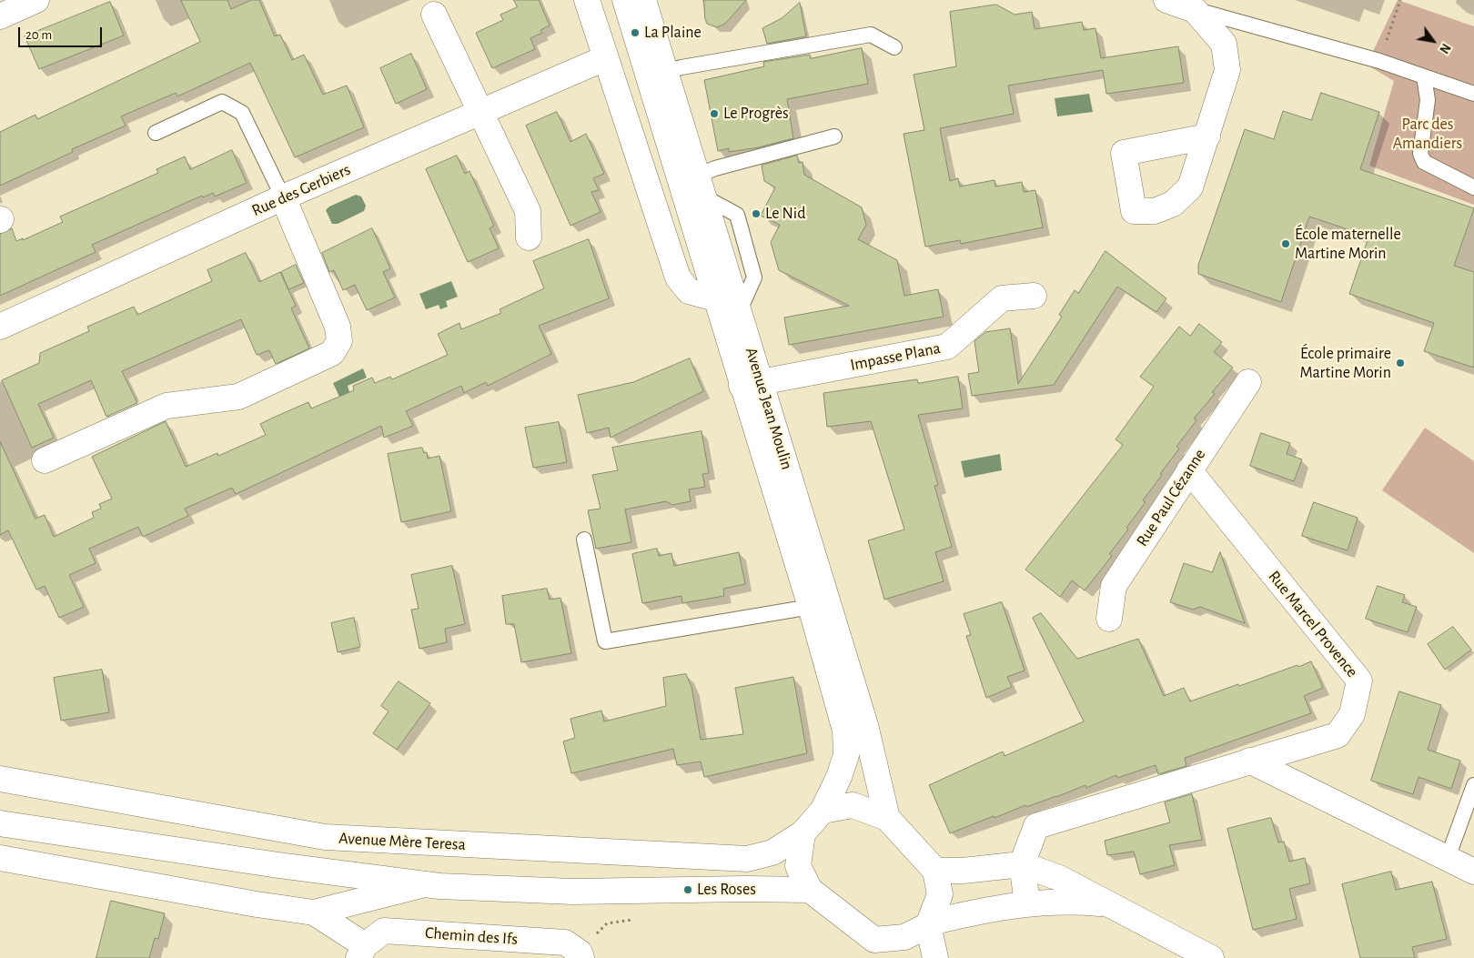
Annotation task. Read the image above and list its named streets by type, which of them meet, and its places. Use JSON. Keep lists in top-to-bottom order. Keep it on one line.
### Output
{"streets":{"street":["Rue des Gerbiers","Impasse Plana","Avenue Jean Moulin","Rue Paul Cézanne","Rue Marcel Provence","Avenue Mère Teresa","Chemin des Ifs"]},"crossings":[["Impasse Plana","Avenue Jean Moulin"],["Avenue Jean Moulin","Avenue Mère Teresa"],["Rue Paul Cézanne","Rue Marcel Provence"]],"parks":["Parc des Amandiers"],"places":["La Plaine","Le Progrès","Le Nid","École maternelle Martine Morin","École primaire Martine Morin","Les Roses"],"scale_bar":"20 m","north":"bottom right"}
